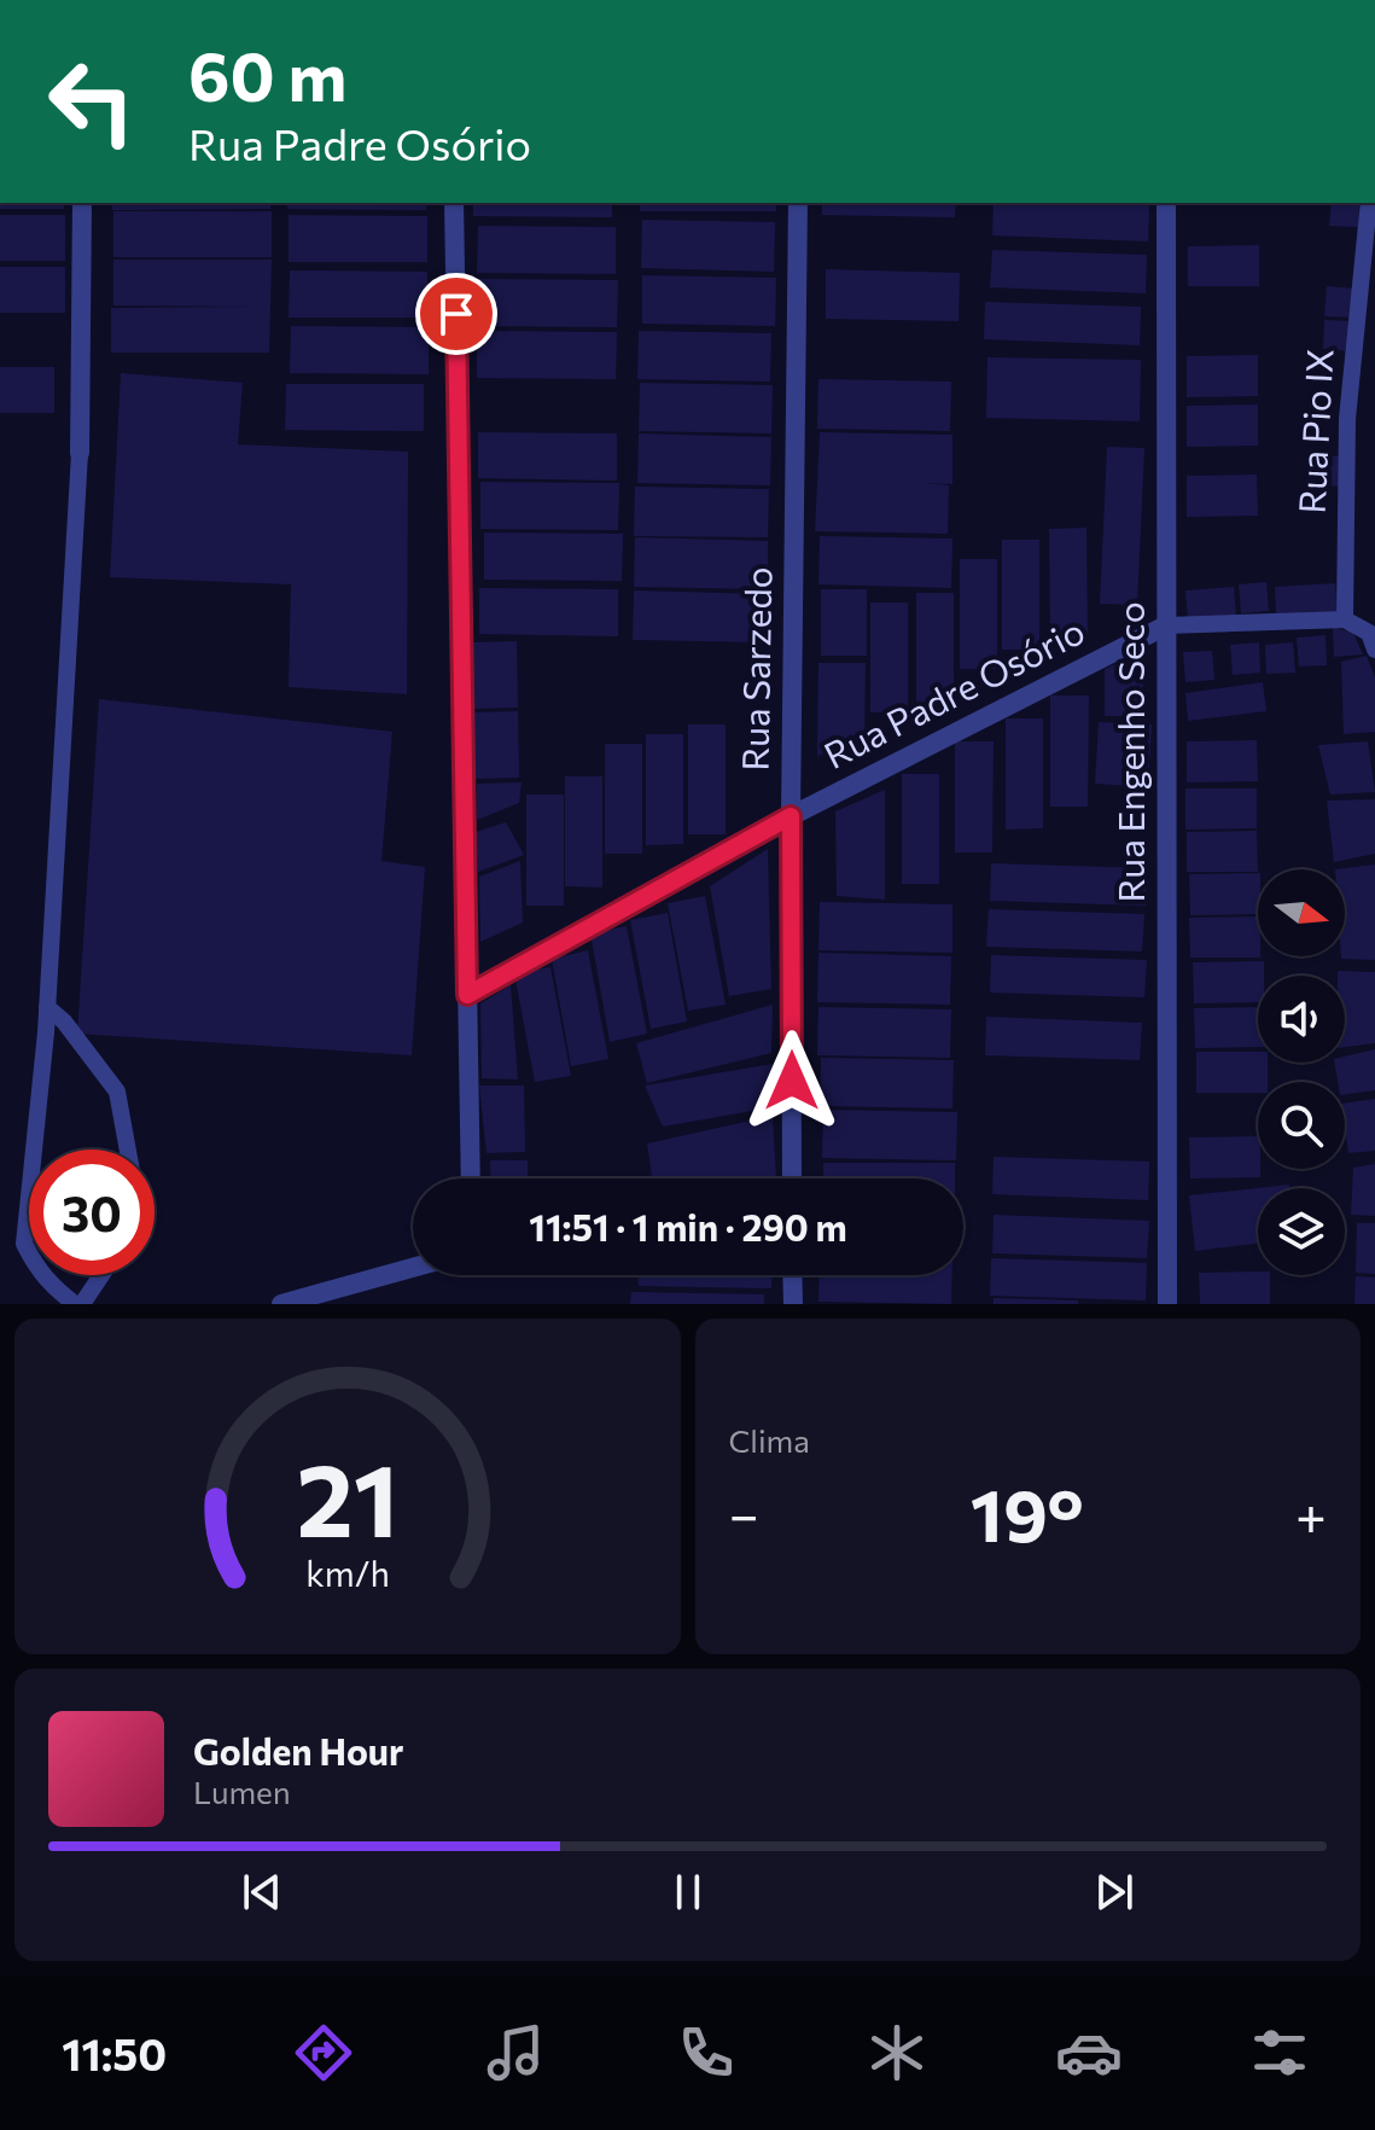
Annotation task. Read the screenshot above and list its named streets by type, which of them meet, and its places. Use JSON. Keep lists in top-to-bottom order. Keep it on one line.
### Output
{"streets":{"street":["Rua Sarzedo","Rua Padre Osório","Rua Engenho Seco"],"lane":["Rua Pio IX"]},"crossings":[["Rua Pio IX","Rua Padre Osório"],["Rua Sarzedo","Rua Padre Osório"],["Rua Padre Osório","Rua Engenho Seco"]],"north":"right","page":{"turn":["60 m","Rua Padre Osório"],"limit":"30","trip":"11:51 · 1 min · 290 m","tile":"Clima","heat":["−","19°","+"],"song":["Golden Hour","Lumen"],"tabs":"11:50","gauge":["21","km/h"]}}
